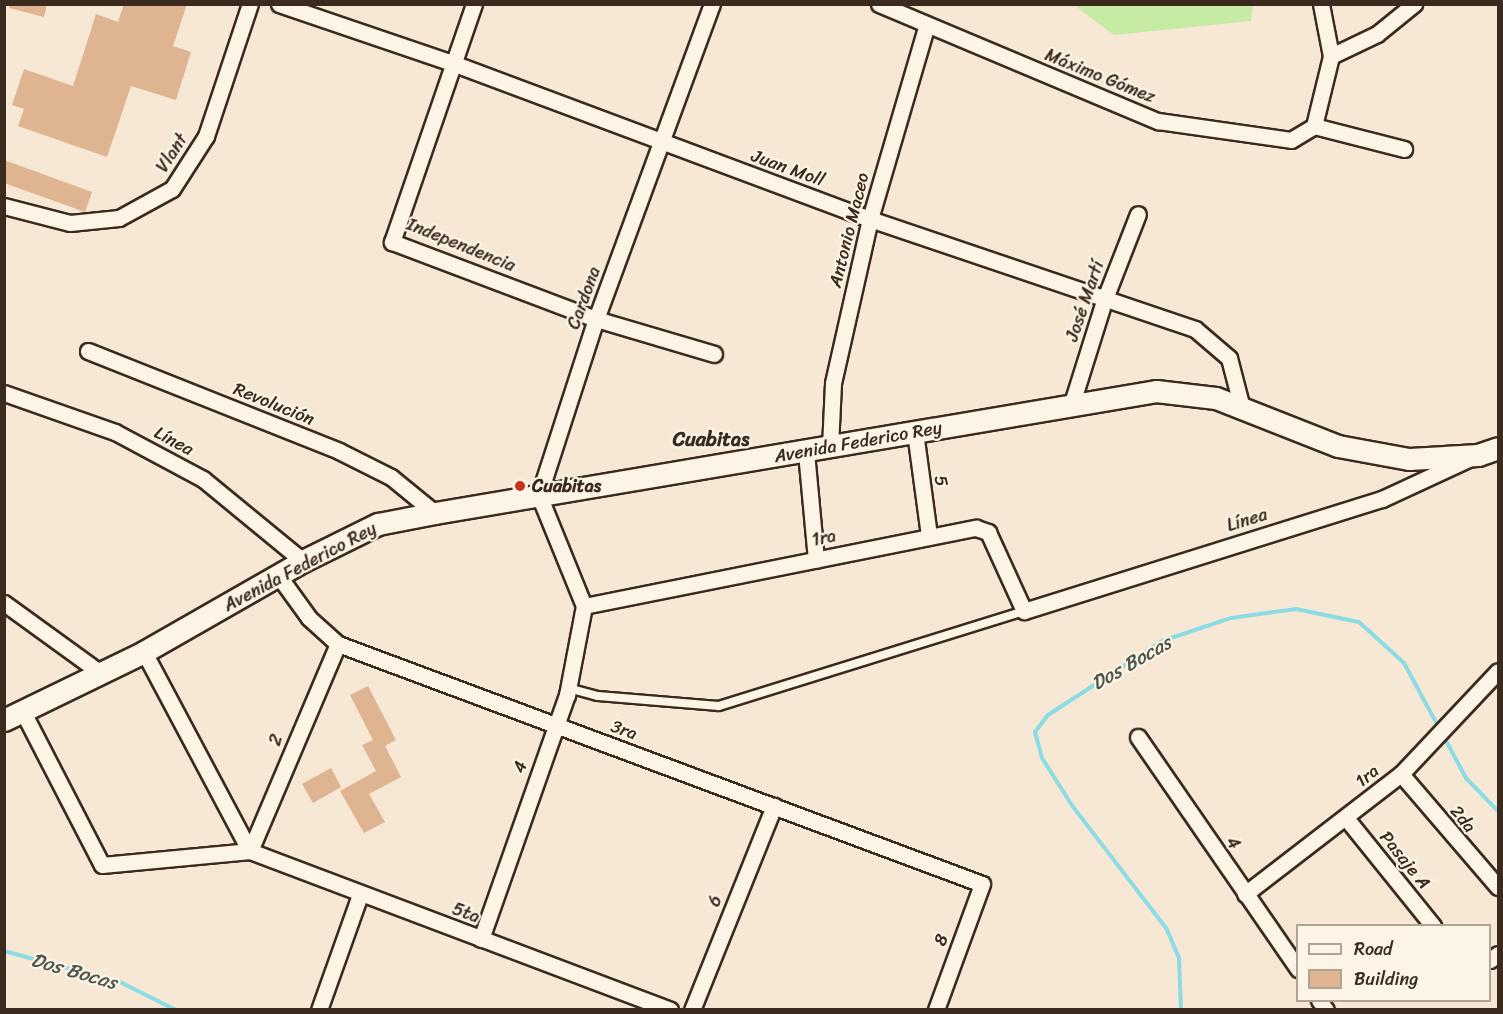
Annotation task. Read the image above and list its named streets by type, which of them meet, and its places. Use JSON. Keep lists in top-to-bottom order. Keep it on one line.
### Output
{"streets":{"main road":["Avenida Federico Rey"],"street":["Máximo Gómez","Vlant","Juan Moll","Antonio Maceo","Independencia","Cardona","José Martí","Revolución","Línea","5","1ra","3ra","2","4","2da","Pasaje A","6","5ta","8"]},"crossings":[["Máximo Gómez","Antonio Maceo"],["Juan Moll","Antonio Maceo"],["Juan Moll","Independencia"],["Juan Moll","Cardona"],["Juan Moll","José Martí"],["Juan Moll","Avenida Federico Rey"],["Antonio Maceo","Avenida Federico Rey"],["Independencia","Cardona"],["Cardona","Avenida Federico Rey"],["José Martí","Avenida Federico Rey"],["Revolución","Avenida Federico Rey"],["Línea","Avenida Federico Rey"],["Línea","1ra"],["Avenida Federico Rey","5"],["Avenida Federico Rey","3ra"],["Avenida Federico Rey","5ta"],["5","1ra"],["1ra","4"],["1ra","2da"],["1ra","Pasaje A"],["3ra","2"],["3ra","4"],["3ra","6"],["3ra","8"],["2","5ta"],["4","5ta"]],"districts":["Cuabitas"],"water":["Dos Bocas"],"places":["Cuabitas"],"legend":["Road","Building"]}
